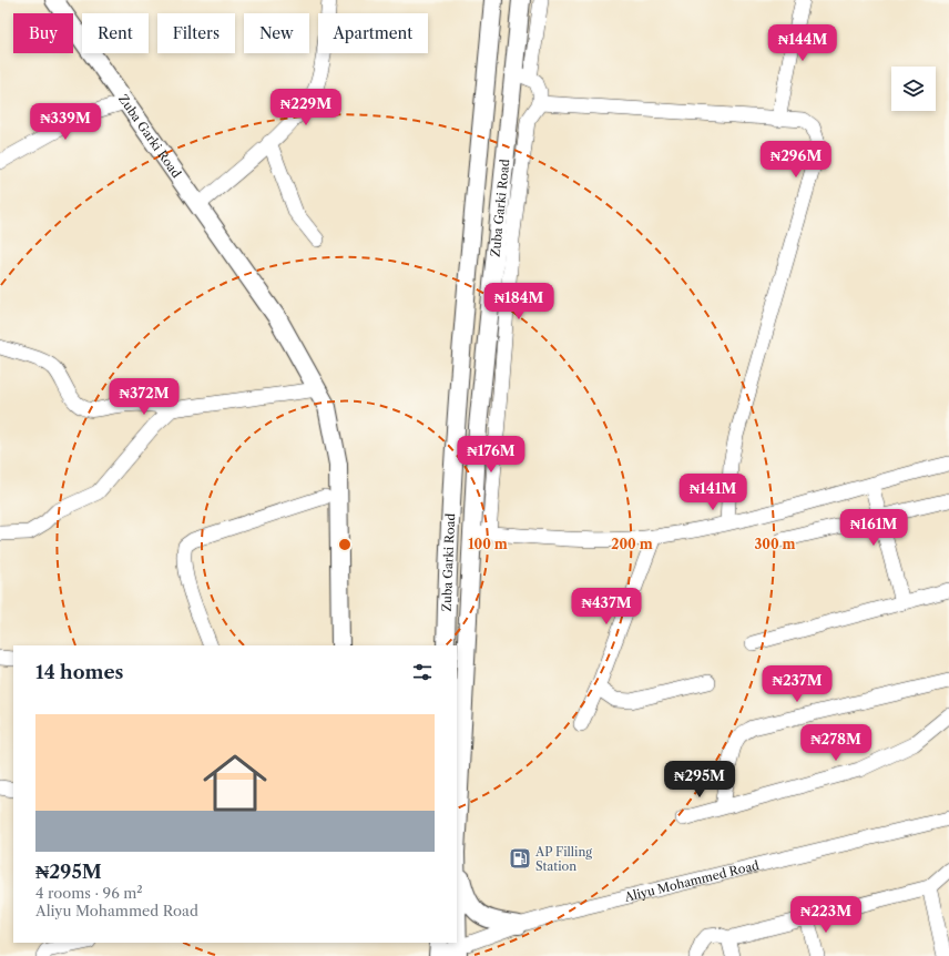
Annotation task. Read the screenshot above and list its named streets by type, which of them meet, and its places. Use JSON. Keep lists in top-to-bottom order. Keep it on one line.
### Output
{"streets":{"main road":["Zuba Garki Road"],"street":["Aliyu Mohammed Road"]},"crossings":[["Zuba Garki Road","Aliyu Mohammed Road"]],"places":{"fuel station":["AP Filling Station"]},"page":{"chip":["Buy","Rent","Filters","New","Apartment"],"price":["₦144M","₦229M","₦339M","₦296M","₦184M","₦372M","₦176M","₦141M","₦161M","₦437M","₦237M","₦278M","₦295M","₦223M"],"heading":"14 homes","list":[{"name":"₦295M","note":"4 rooms · 96 m² · Aliyu Mohammed Road"}]},"rings":["100 m","200 m","300 m"]}
